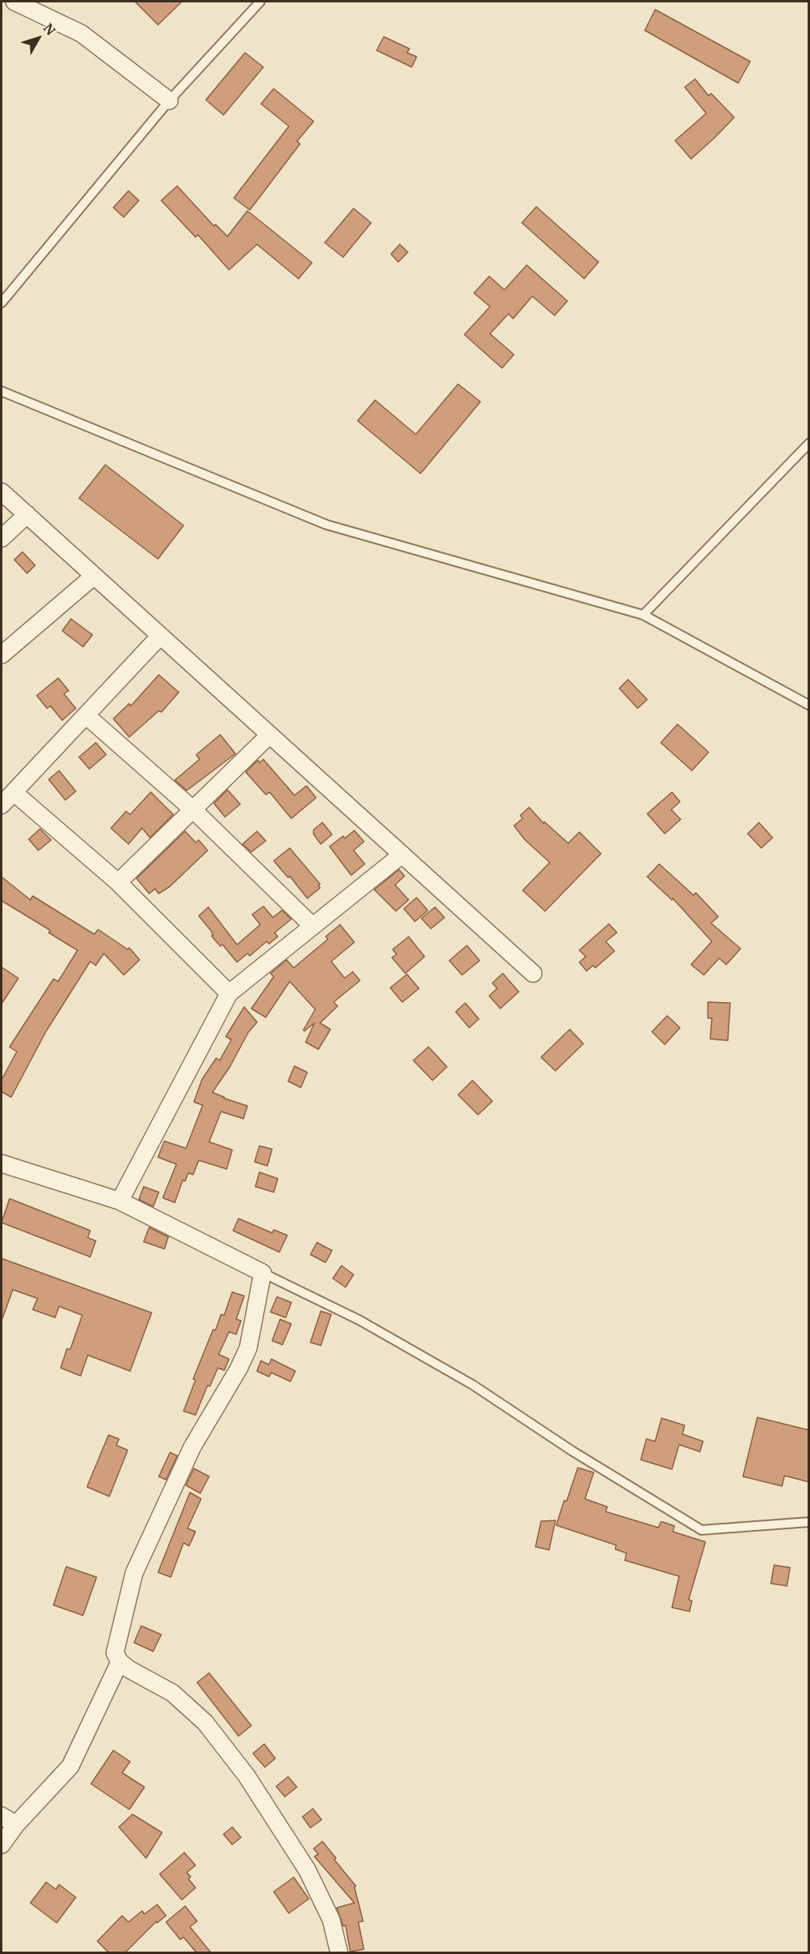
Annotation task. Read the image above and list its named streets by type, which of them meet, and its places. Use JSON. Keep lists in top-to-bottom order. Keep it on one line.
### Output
{"north":"top right"}
